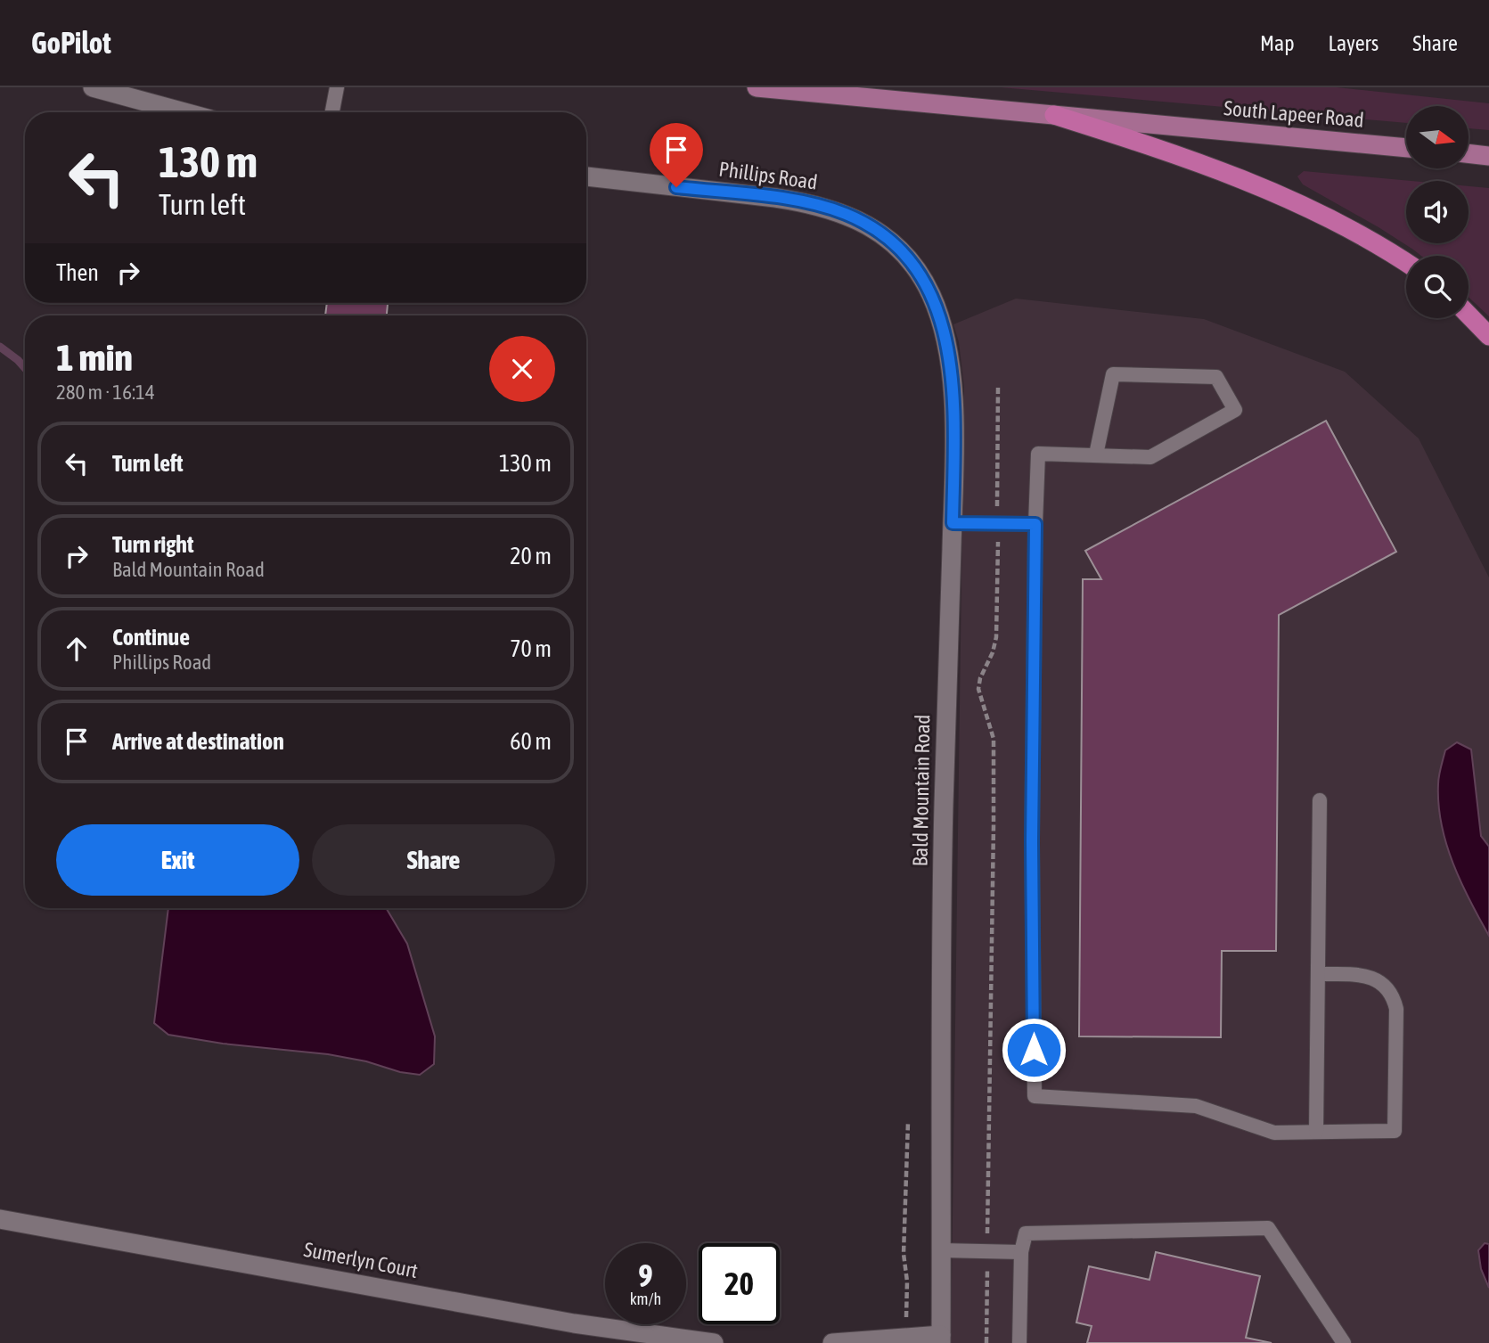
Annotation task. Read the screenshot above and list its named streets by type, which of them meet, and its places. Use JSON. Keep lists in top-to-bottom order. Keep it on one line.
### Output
{"streets":{"main road":["South Lapeer Road"],"street":["Phillips Road","Bald Mountain Road","Sumerlyn Court"]},"crossings":[["Phillips Road","Bald Mountain Road"]],"north":"right","page":{"header":"GoPilot","nav":["Map","Layers","Share"],"turn":["130 m","Turn left"],"then":"Then","heading":["1 min","280 m · 16:14"],"list":[{"name":"Turn left","value":"130 m"},{"name":"Turn right","note":"Bald Mountain Road","value":"20 m"},{"name":"Continue","note":"Phillips Road","value":"70 m"},{"name":"Arrive at destination","value":"60 m"}],"buttons":["Exit","Share"],"speed":"9 km/h","limit":"20"}}
